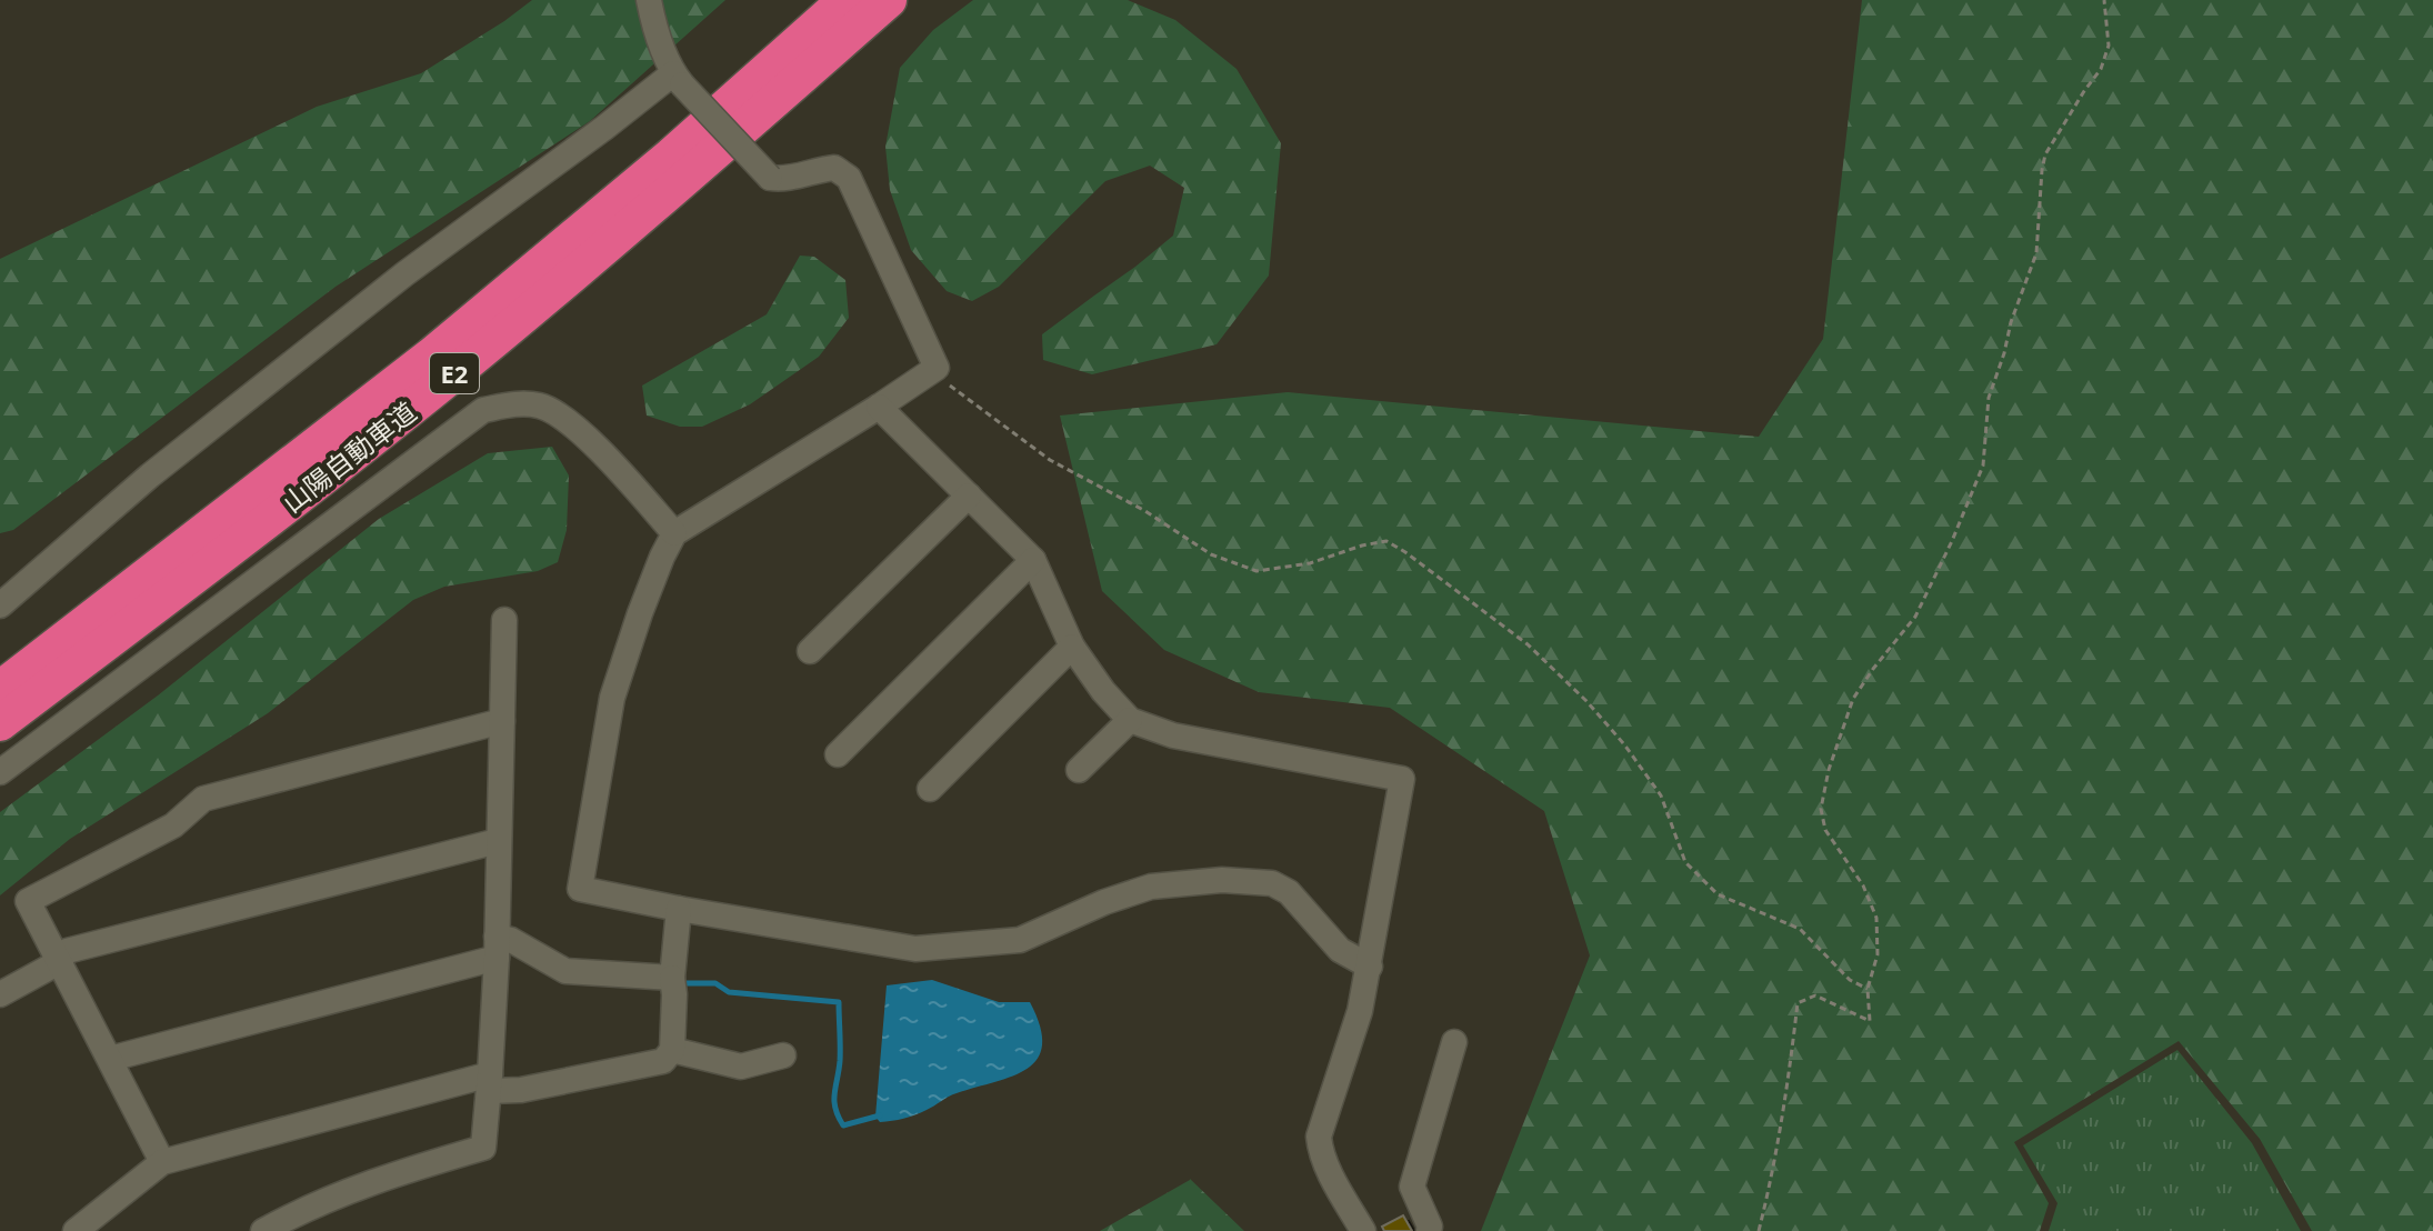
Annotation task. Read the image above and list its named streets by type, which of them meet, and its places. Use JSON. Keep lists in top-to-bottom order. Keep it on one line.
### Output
{"streets":{"highway":["E2","山陽自動車道"]}}
